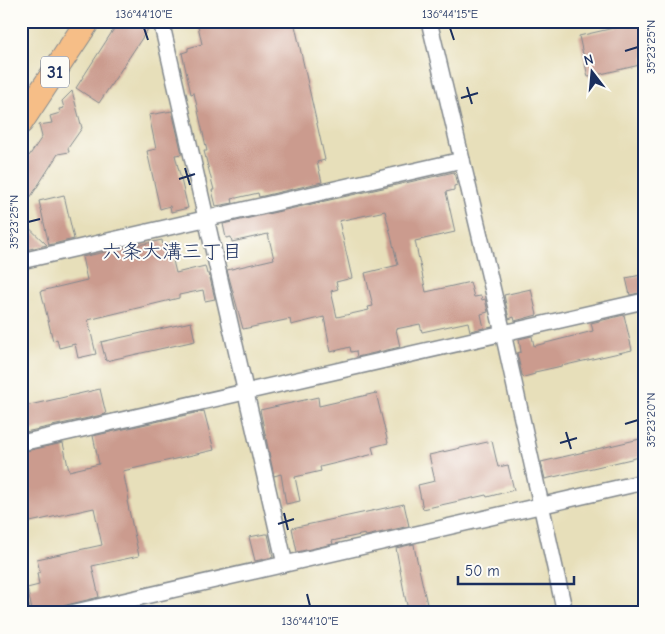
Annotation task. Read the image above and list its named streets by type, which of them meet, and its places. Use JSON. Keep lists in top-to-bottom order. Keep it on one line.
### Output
{"streets":{"main road":["31"]},"districts":["六条大溝三丁目"],"scale_bar":"50 m","north":"top","coordinates":["136°44'10\"E","136°44'15\"E","35°23'25\"N","35°23'20\"N"]}
